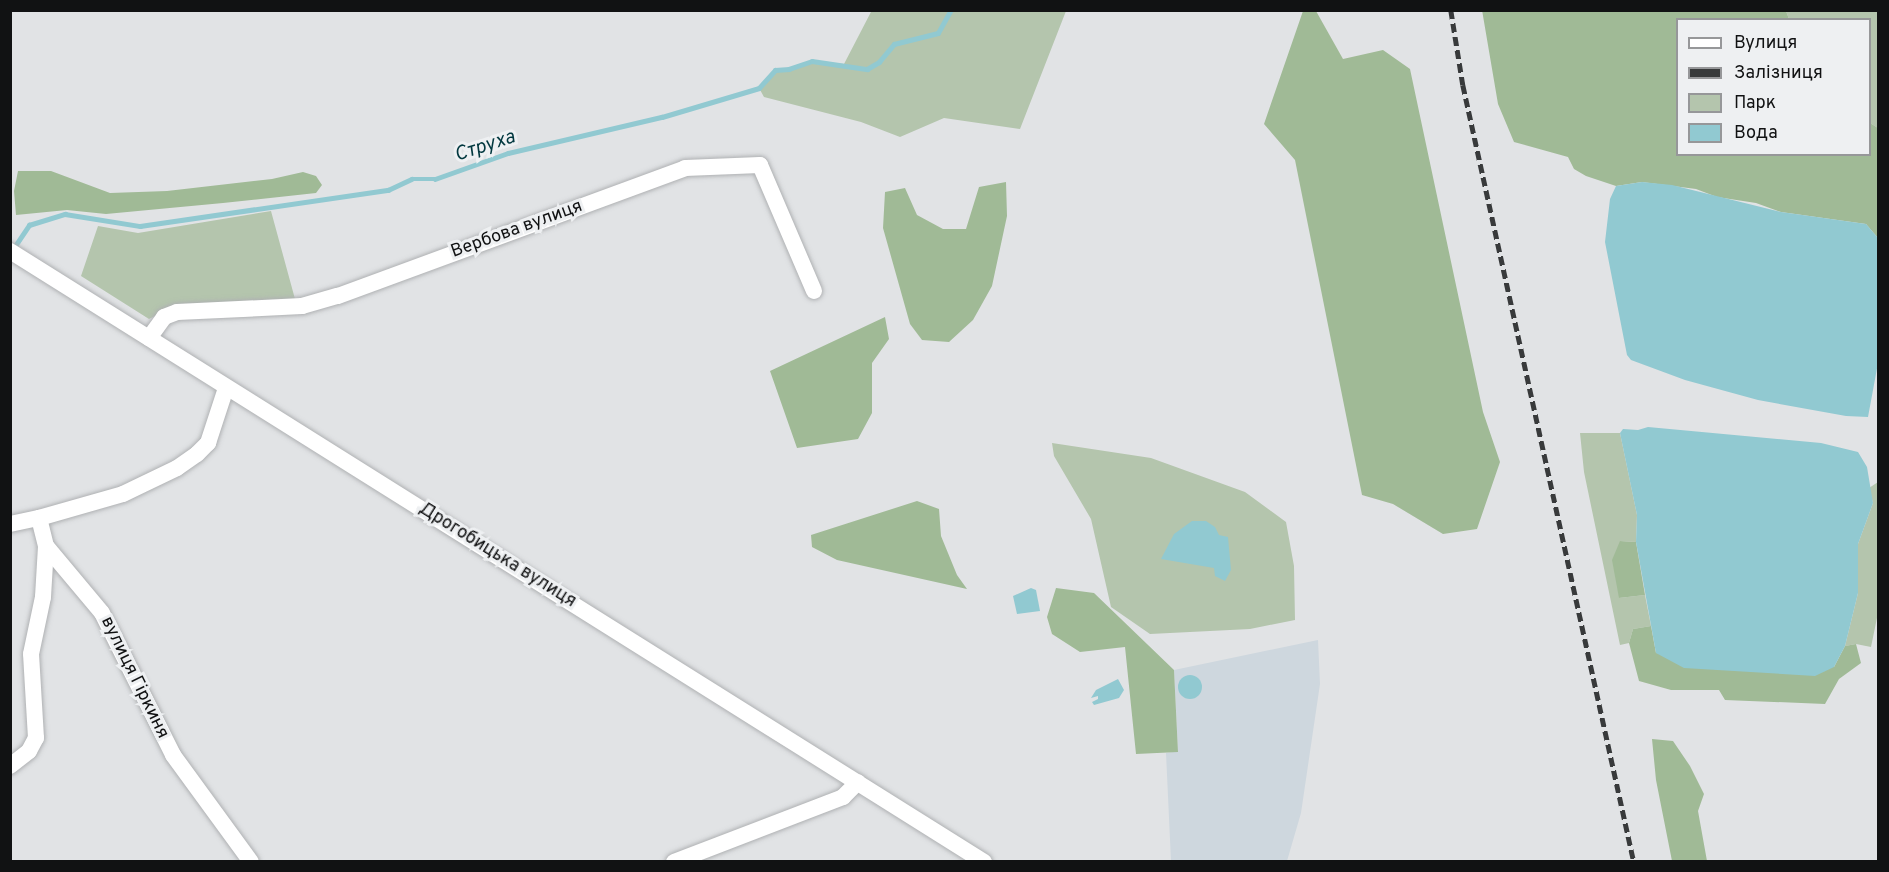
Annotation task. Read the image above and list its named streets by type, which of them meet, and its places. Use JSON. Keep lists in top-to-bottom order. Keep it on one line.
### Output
{"streets":{"street":["Вербова вулиця","Дрогобицька вулиця","вулиця Гіркиня"]},"crossings":[["Вербова вулиця","Дрогобицька вулиця"]],"water":["Струха"],"legend":["Вулиця","Залізниця","Парк","Вода"]}
